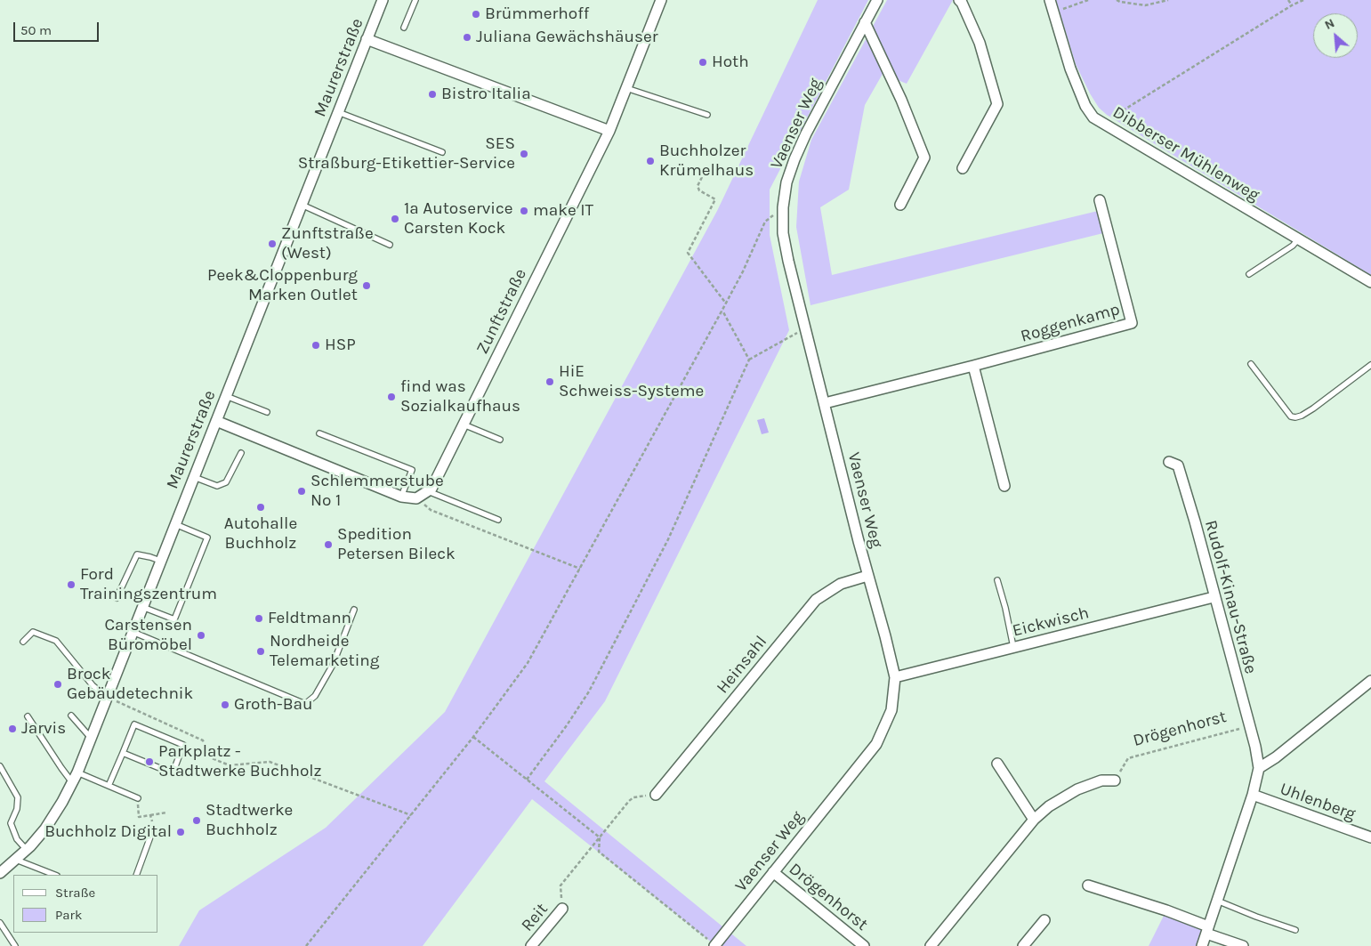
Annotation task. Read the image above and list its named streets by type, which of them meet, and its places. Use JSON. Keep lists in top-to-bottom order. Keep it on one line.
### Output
{"streets":{"street":["Maurerstraße","Vaenser Weg","Dibberser Mühlenweg","Zunftstraße","Roggenkamp","Rudolf-Kinau-Straße","Eickwisch","Heinsahl","Drögenhorst","Uhlenberg","Reit"]},"crossings":[["Vaenser Weg","Roggenkamp"],["Vaenser Weg","Eickwisch"],["Vaenser Weg","Heinsahl"],["Vaenser Weg","Drögenhorst"],["Rudolf-Kinau-Straße","Eickwisch"],["Rudolf-Kinau-Straße","Drögenhorst"]],"places":["Brümmerhoff","Juliana Gewächshäuser","Hoth","Bistro Italia","SES Straßburg-Etikettier-Service","Buchholzer Krümelhaus","make IT","1a Autoservice Carsten Kock","Zunftstraße (West)","Peek&Cloppenburg Marken Outlet","HSP","HiE Schweiss-Systeme","find was Sozialkaufhaus","Schlemmerstube No 1","Autohalle Buchholz","Spedition Petersen Bileck","Ford Trainingszentrum","Feldtmann","Carstensen Büromöbel","Nordheide Telemarketing","Brock Gebäudetechnik","Groth-Bau","Jarvis","Parkplatz - Stadtwerke Buchholz","Stadtwerke Buchholz","Buchholz Digital"],"legend":["Straße","Park"],"scale_bar":"50 m","north":"top left"}
